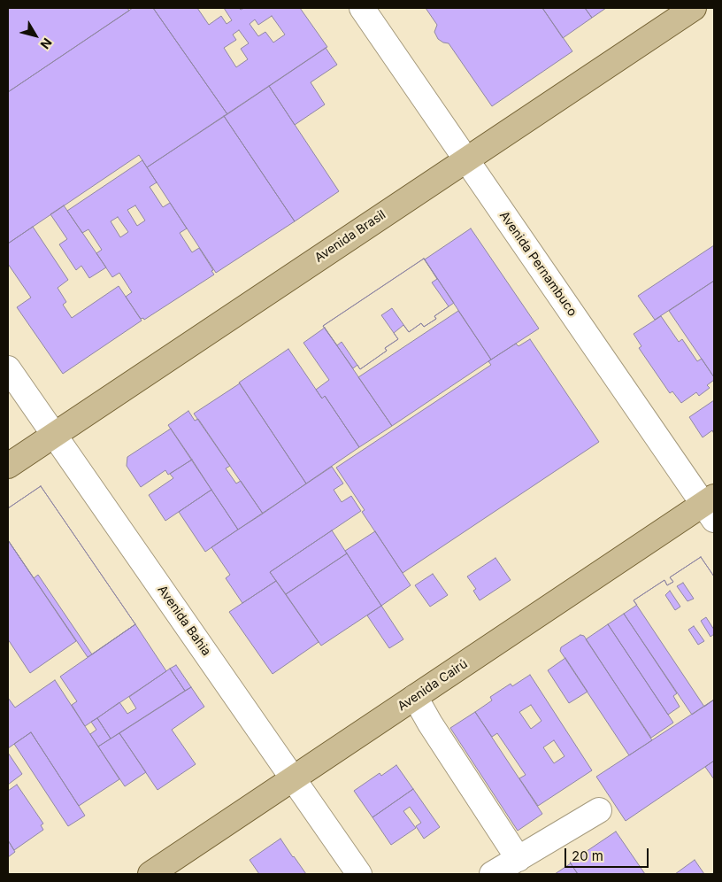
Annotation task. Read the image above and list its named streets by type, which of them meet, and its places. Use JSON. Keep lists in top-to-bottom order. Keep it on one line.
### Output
{"streets":{"main road":["Avenida Brasil","Avenida Cairú"],"street":["Avenida Pernambuco","Avenida Bahia"]},"crossings":[["Avenida Brasil","Avenida Pernambuco"],["Avenida Brasil","Avenida Bahia"],["Avenida Pernambuco","Avenida Cairú"],["Avenida Bahia","Avenida Cairú"]],"scale_bar":"20 m","north":"bottom right"}
